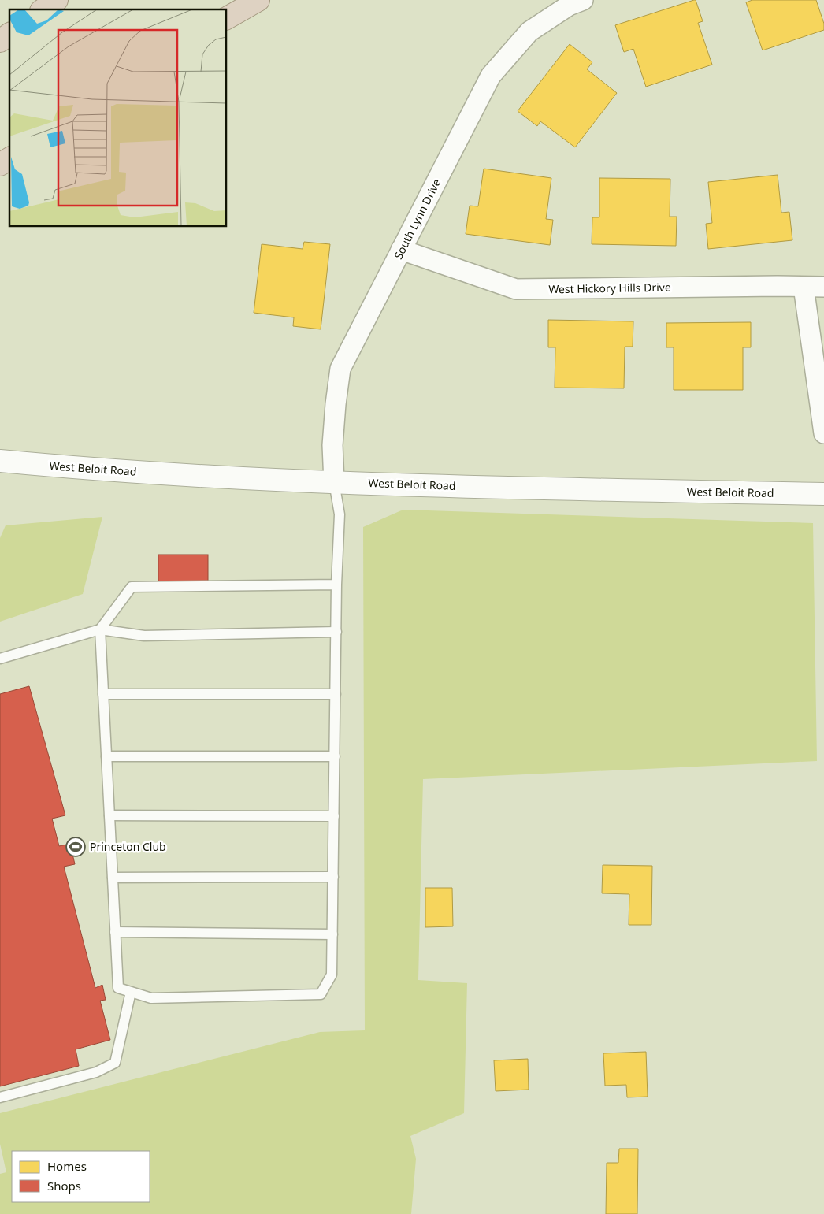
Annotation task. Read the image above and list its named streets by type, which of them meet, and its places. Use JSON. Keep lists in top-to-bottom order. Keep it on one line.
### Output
{"streets":{"main road":["West Beloit Road"],"street":["South Lynn Drive","West Hickory Hills Drive"]},"crossings":[["South Lynn Drive","West Hickory Hills Drive"],["South Lynn Drive","West Beloit Road"]],"places":{"sports":["Princeton Club"]},"legend":["Homes","Shops"]}
